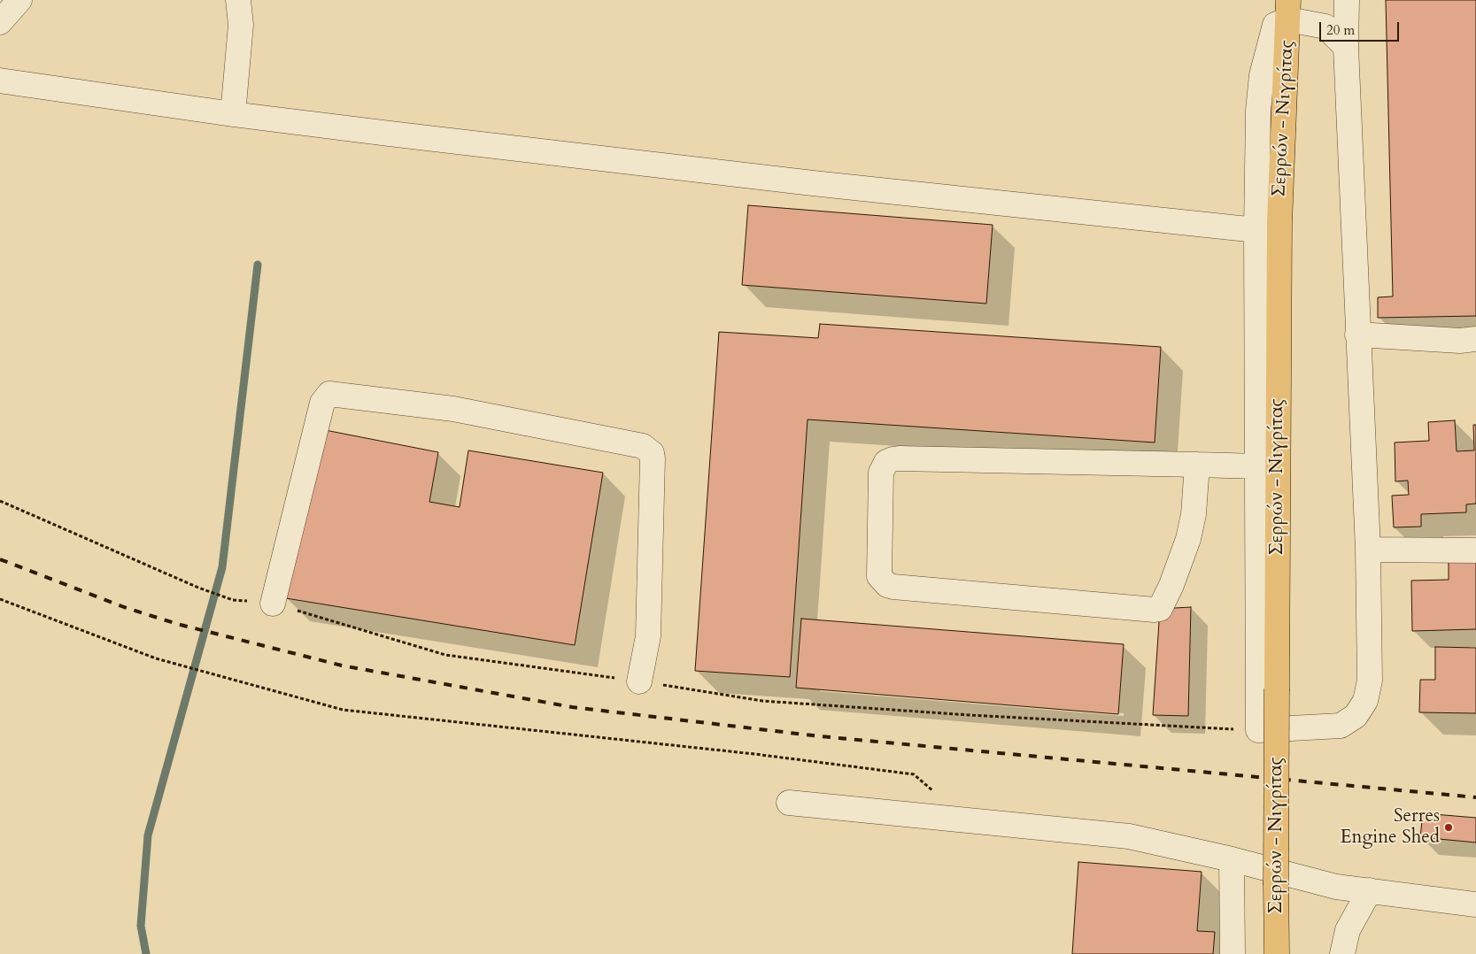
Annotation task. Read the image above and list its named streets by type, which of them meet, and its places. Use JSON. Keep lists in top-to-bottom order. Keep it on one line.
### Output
{"streets":{"main road":["Σερρών - Νιγρίτας"]},"places":["Serres Engine Shed"],"scale_bar":"20 m"}
